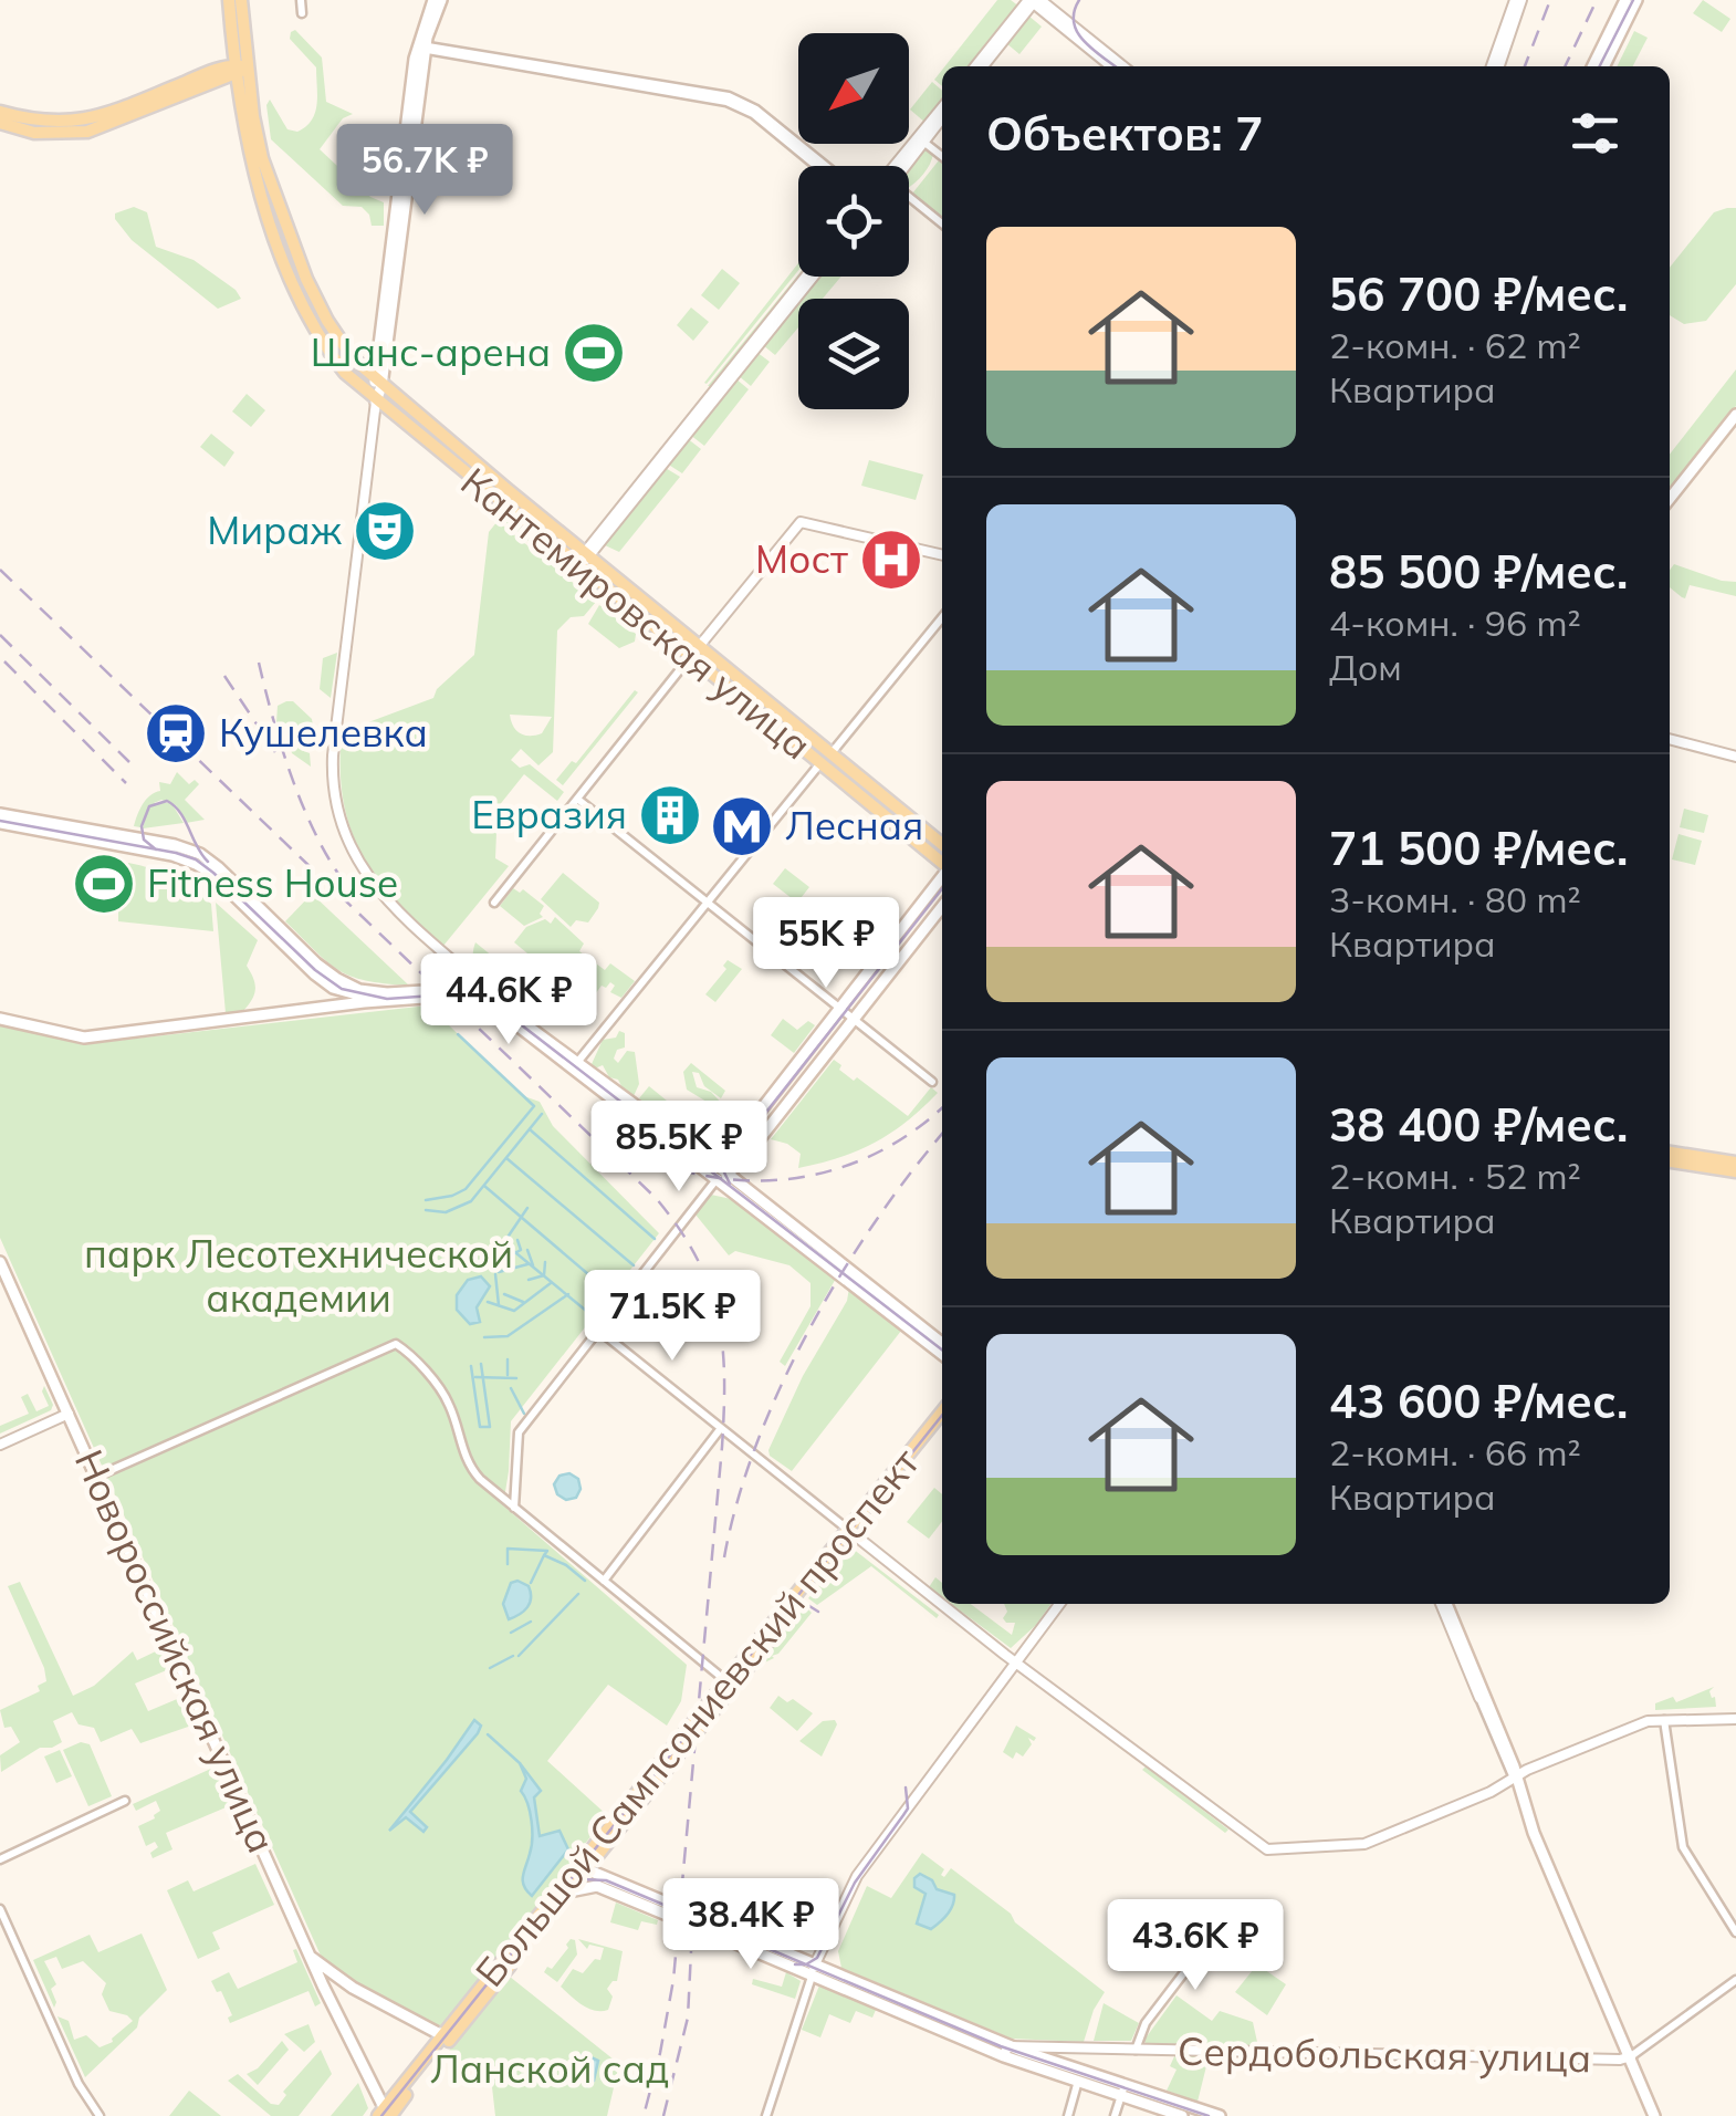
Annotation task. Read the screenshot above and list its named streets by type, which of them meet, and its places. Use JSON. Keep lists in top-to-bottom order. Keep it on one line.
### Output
{"streets":{"main road":["Кантемировская улица","Новороссийская улица","Большой Сампсониевский проспект","Сердобольская улица"]},"crossings":[["Большой Сампсониевский проспект","Сердобольская улица"]],"parks":["парк Лесотехнической академии","Ланской сад"],"places":{"sports":["Шанс-арена","Fitness House"],"theatre":["Мираж"],"hospital":["Мост"],"station":["Кушелевка"],"building":["Евразия"],"metro station":["Лесная"]},"north":"bottom left","page":{"heading":"Объектов: 7","price":["56.7K ₽","55K ₽","44.6K ₽","85.5K ₽","71.5K ₽","38.4K ₽","43.6K ₽"],"list":[{"name":"56 700 ₽/мес.","note":"2-комн. · 62 m² · Квартира"},{"name":"85 500 ₽/мес.","note":"4-комн. · 96 m² · Дом"},{"name":"71 500 ₽/мес.","note":"3-комн. · 80 m² · Квартира"},{"name":"38 400 ₽/мес.","note":"2-комн. · 52 m² · Квартира"},{"name":"43 600 ₽/мес.","note":"2-комн. · 66 m² · Квартира"}]}}
